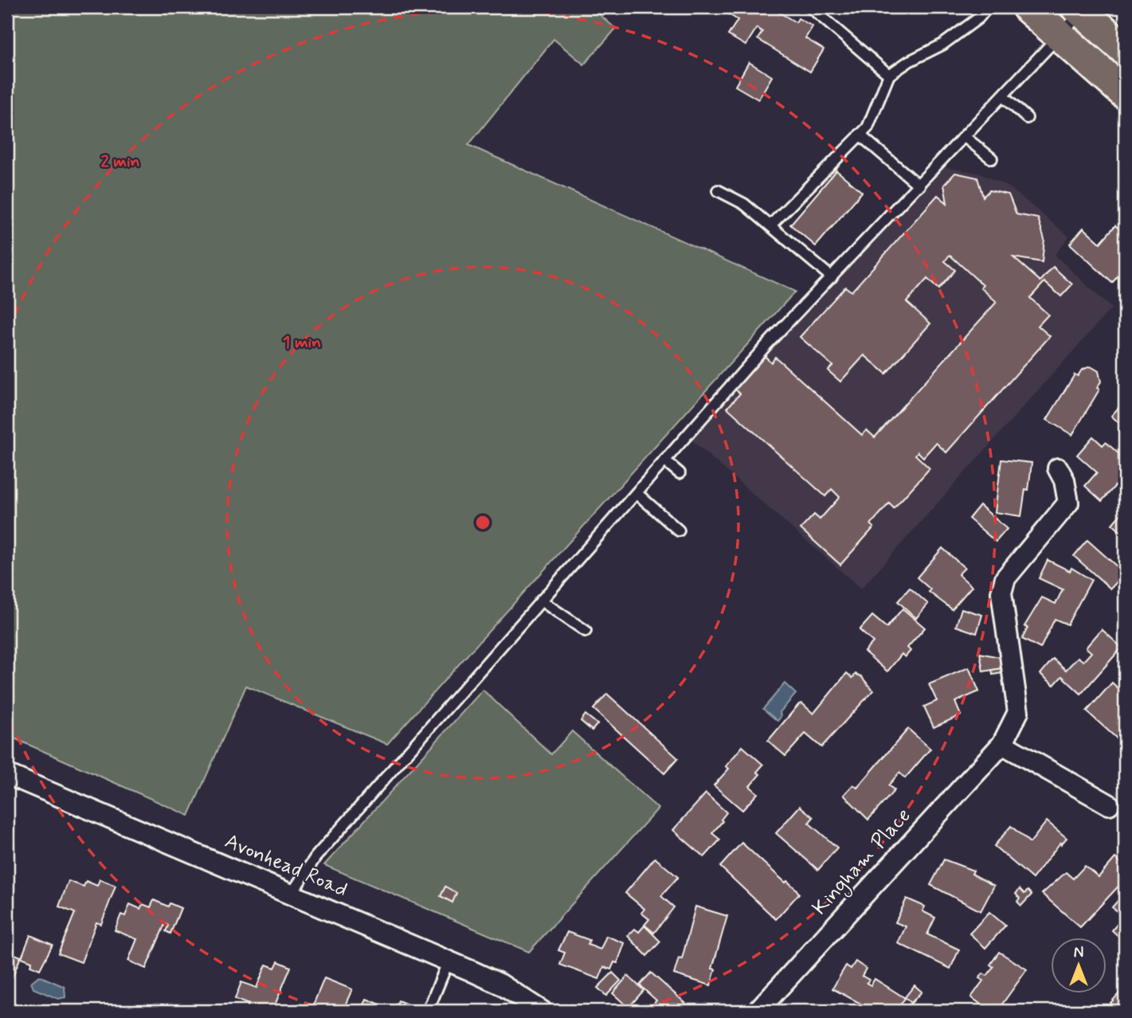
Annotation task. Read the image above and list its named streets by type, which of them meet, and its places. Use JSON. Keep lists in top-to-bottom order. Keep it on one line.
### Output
{"streets":{"street":["Kingham Place","Avonhead Road"]},"north":"top","rings":["2 min","1 min"]}
